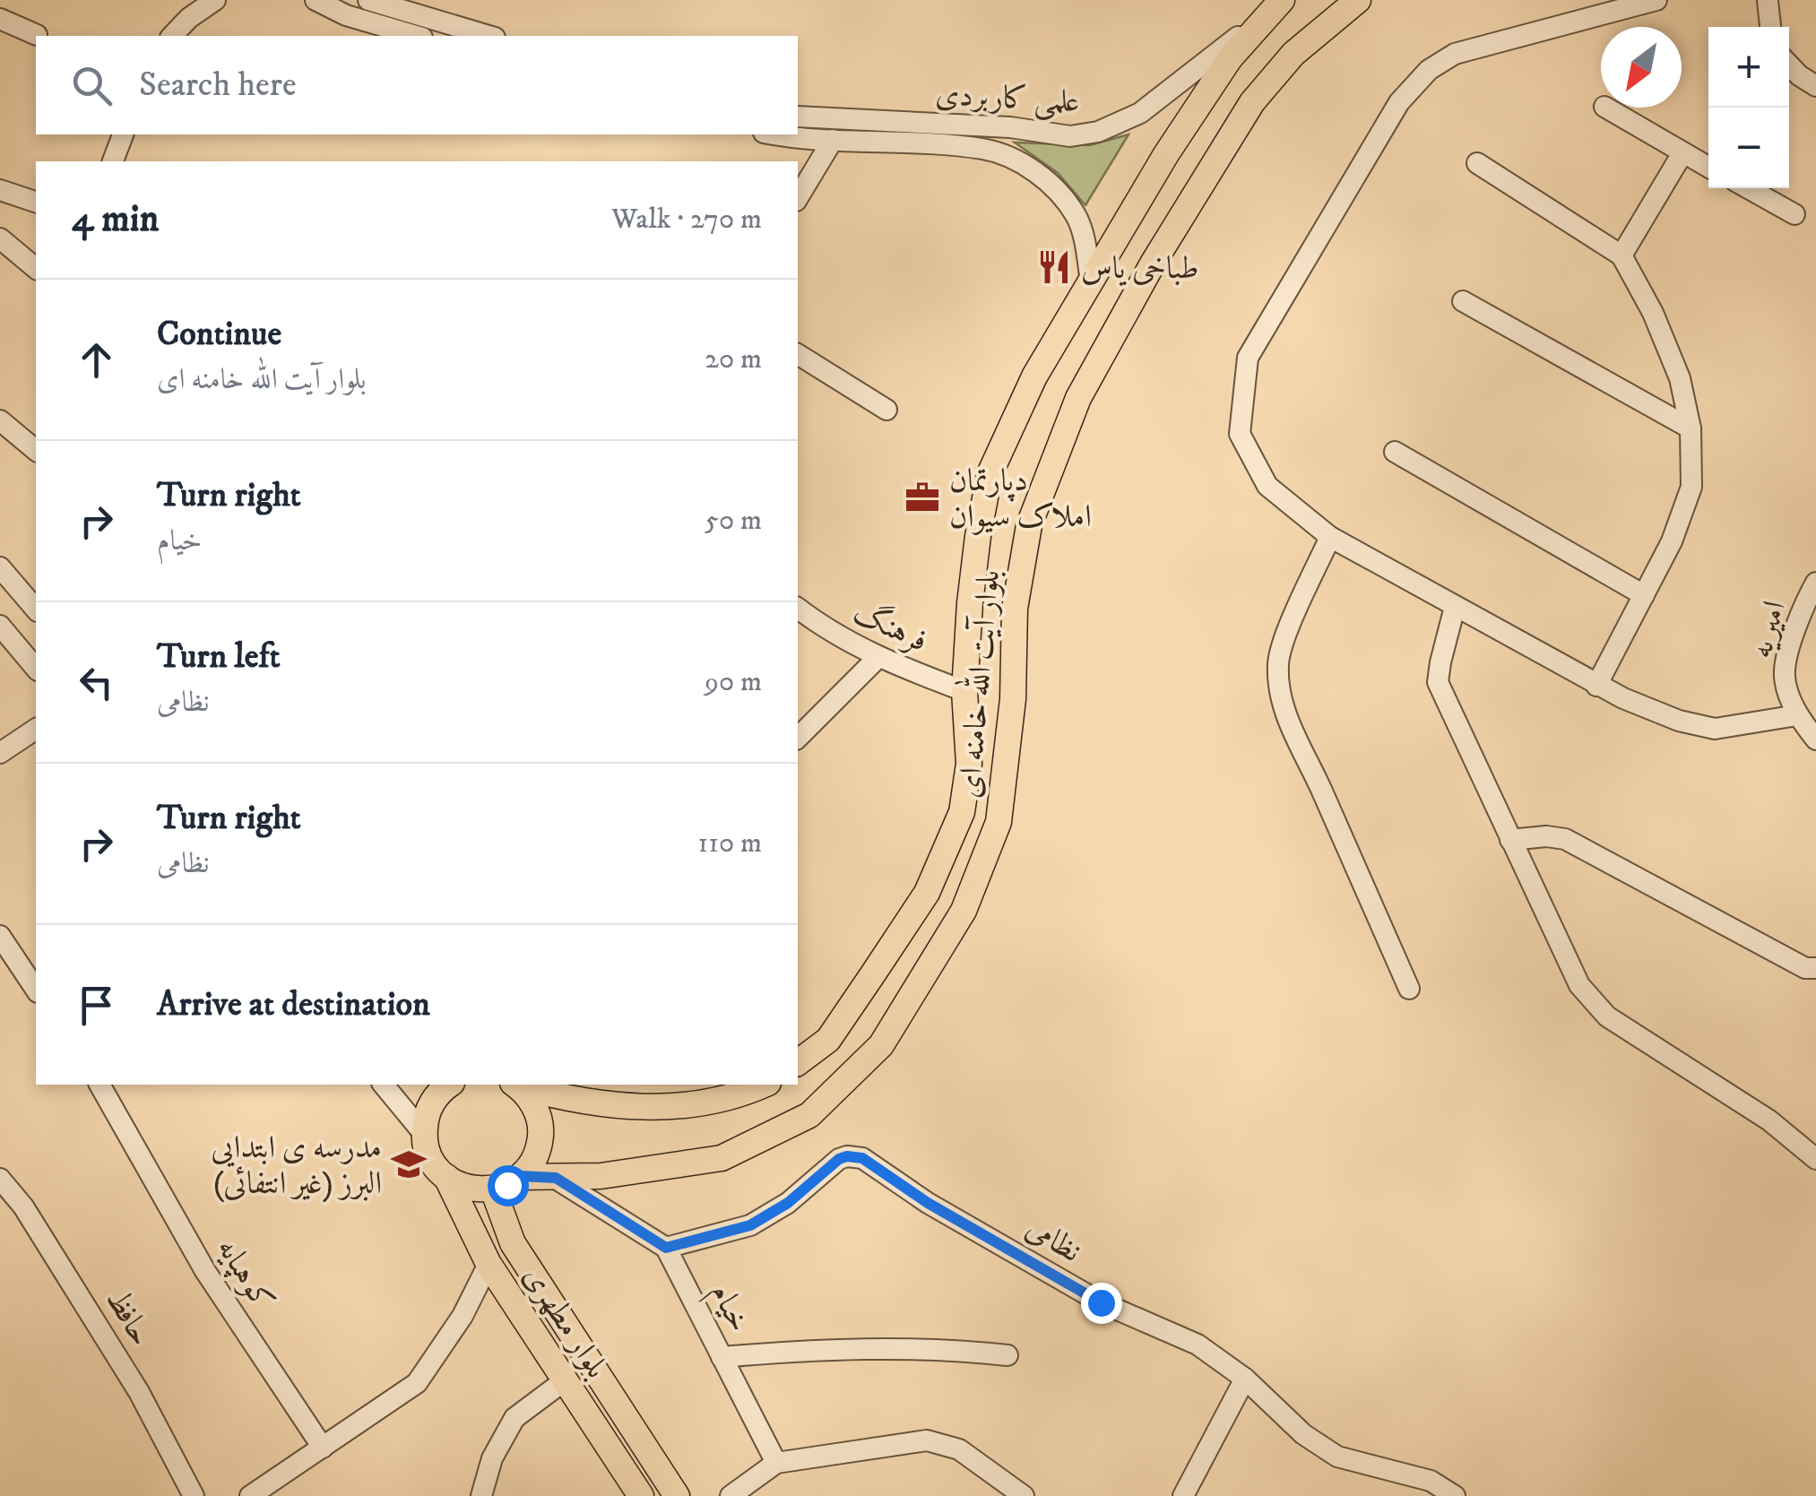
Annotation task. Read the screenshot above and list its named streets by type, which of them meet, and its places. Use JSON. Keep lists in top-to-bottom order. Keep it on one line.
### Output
{"streets":{"main road":["بلوار آیت الله خامنه ای","بلوار مطهری"],"street":["علمی کاربردی","فرهنگ","امیریه","نظامی","کوهپایه","خیام","حافظ"]},"crossings":[["علمی کاربردی","بلوار آیت الله خامنه ای"],["فرهنگ","بلوار آیت الله خامنه ای"],["نظامی","خیام"]],"places":{"restaurant":["طباخی یاس"],"office":["دپارتمان املاک سیوان"],"school or university":["مدرسه ی ابتدایی (غیر انتفائی) البرز"]},"north":"bottom left","page":{"map_buttons":["+","−"],"search":"Search here","heading":["4 min","Walk · 270 m"],"list":[["Continue","بلوار آیت الله خامنه ای","20 m"],["Turn right","خیام","50 m"],["Turn left","نظامی","90 m"],["Turn right","نظامی","110 m"],"Arrive at destination"]}}
